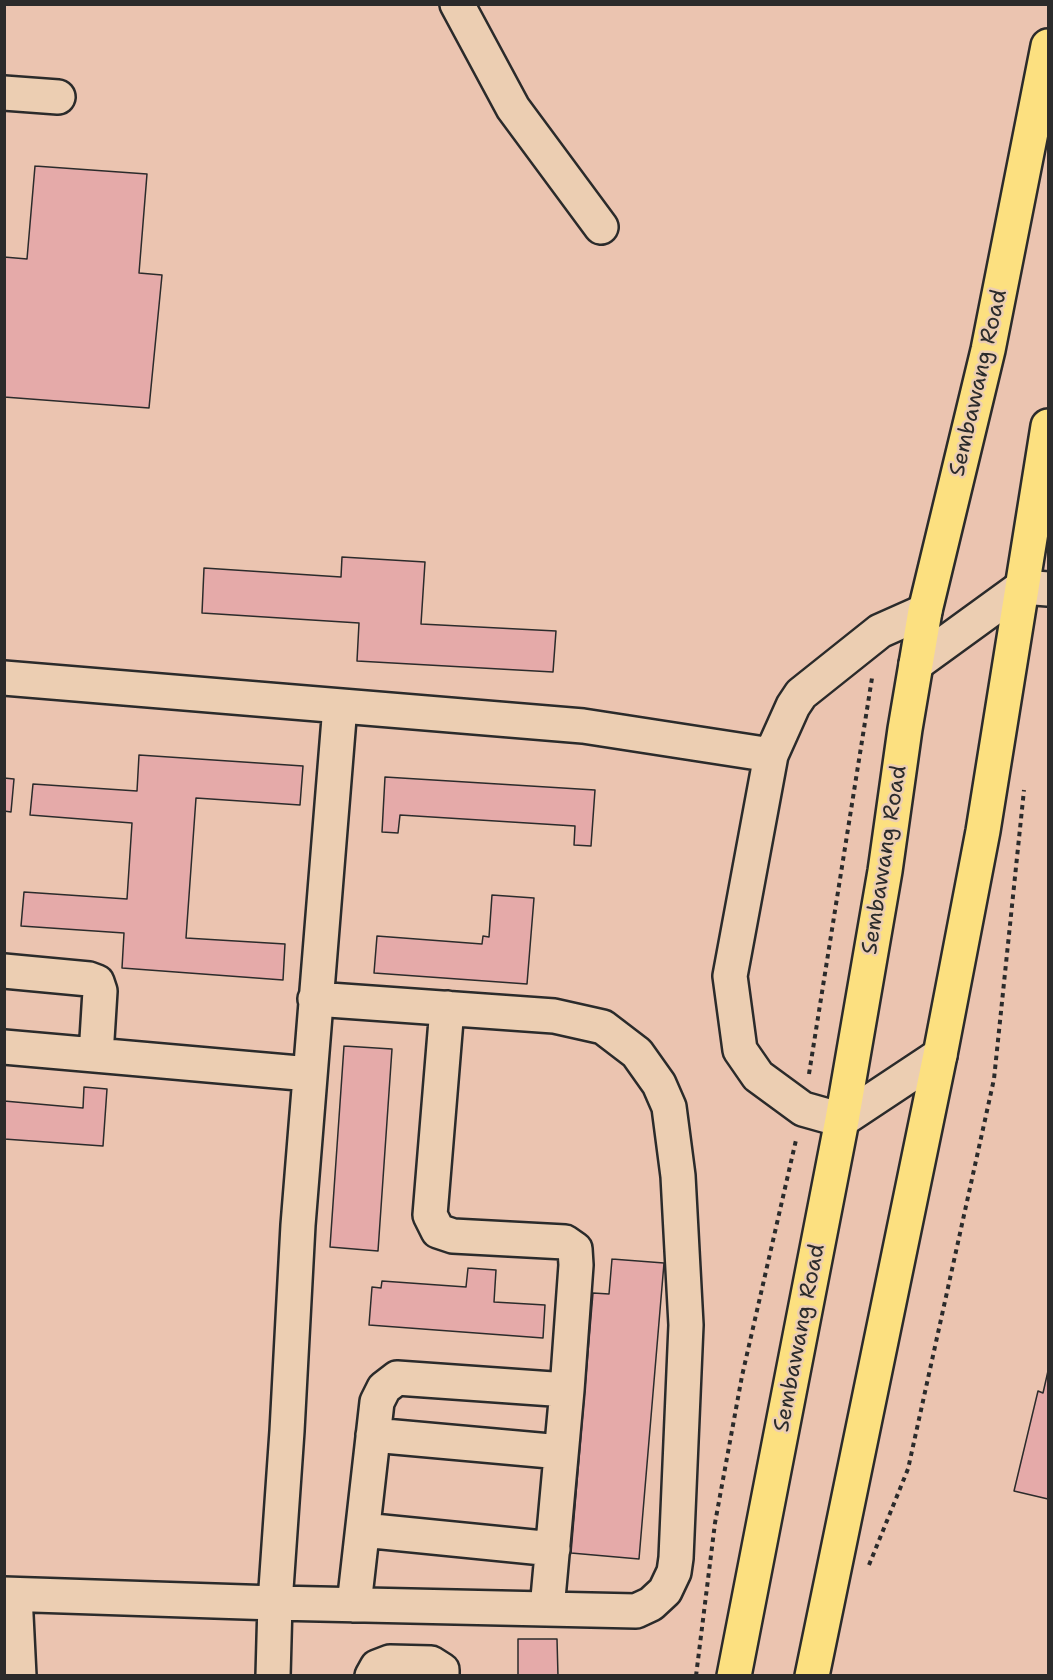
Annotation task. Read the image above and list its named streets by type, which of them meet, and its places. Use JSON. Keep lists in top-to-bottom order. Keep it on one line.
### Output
{"streets":{"main road":["Sembawang Road"]}}
